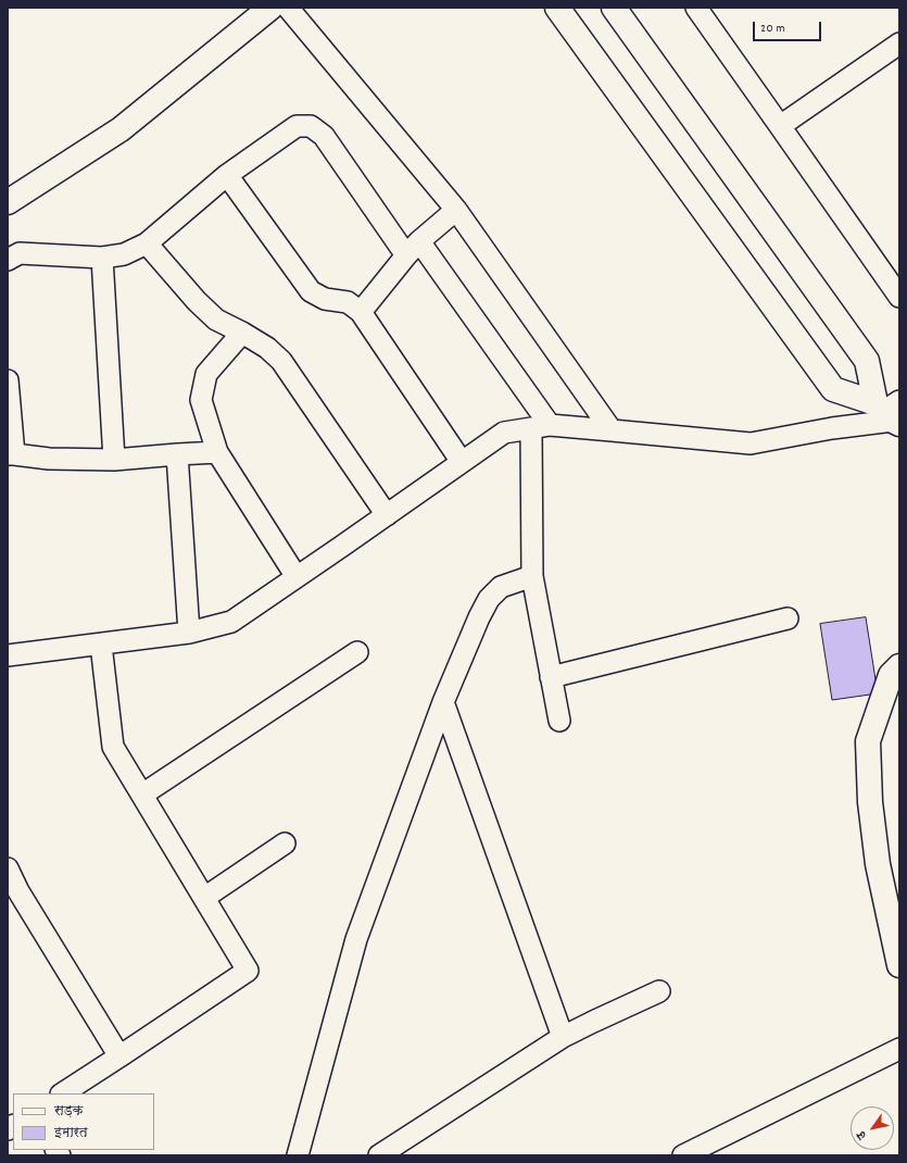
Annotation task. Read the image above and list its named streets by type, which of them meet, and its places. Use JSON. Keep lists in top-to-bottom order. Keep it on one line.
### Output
{"legend":["सड़क","इमारत"],"scale_bar":"20 m","north":"bottom left"}
